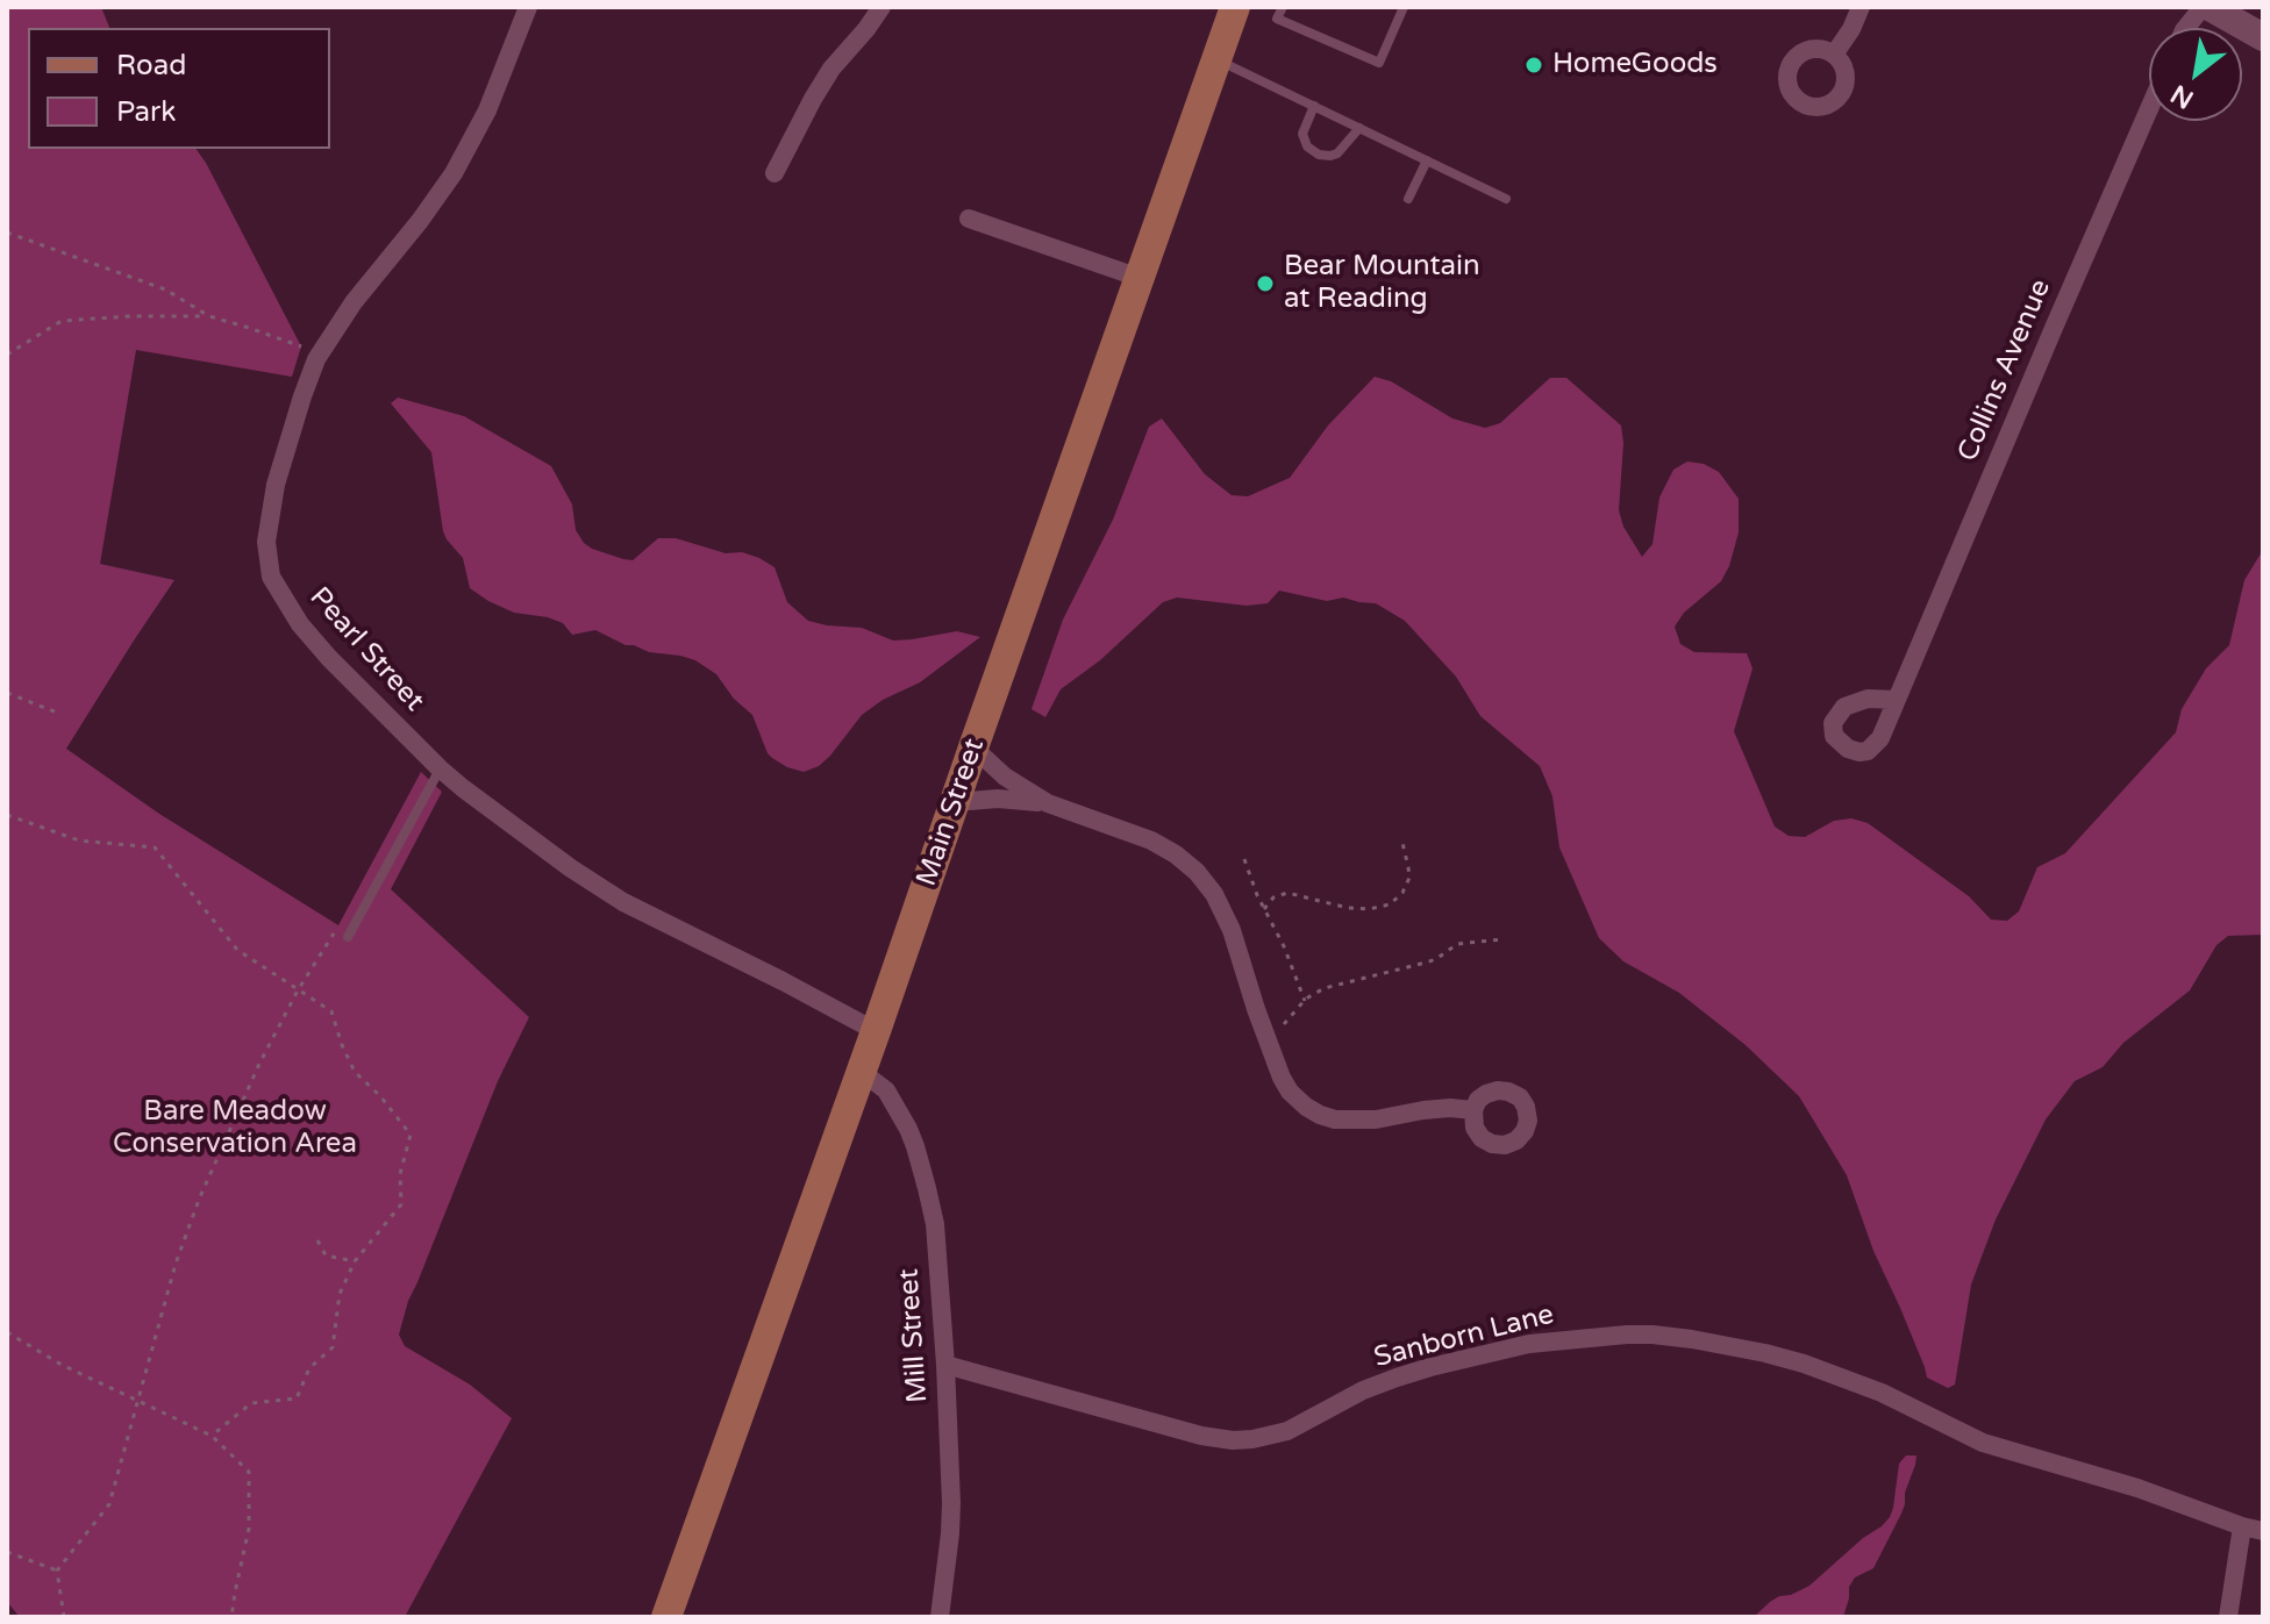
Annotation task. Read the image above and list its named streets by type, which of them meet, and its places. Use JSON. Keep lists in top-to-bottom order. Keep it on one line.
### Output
{"streets":{"main road":["Main Street"],"street":["Collins Avenue","Pearl Street","Mill Street","Sanborn Lane"]},"crossings":[["Pearl Street","Main Street"],["Main Street","Mill Street"],["Mill Street","Sanborn Lane"]],"parks":["Bare Meadow Conservation Area"],"places":["HomeGoods","Bear Mountain at Reading"],"legend":["Road","Park"],"north":"bottom left"}
